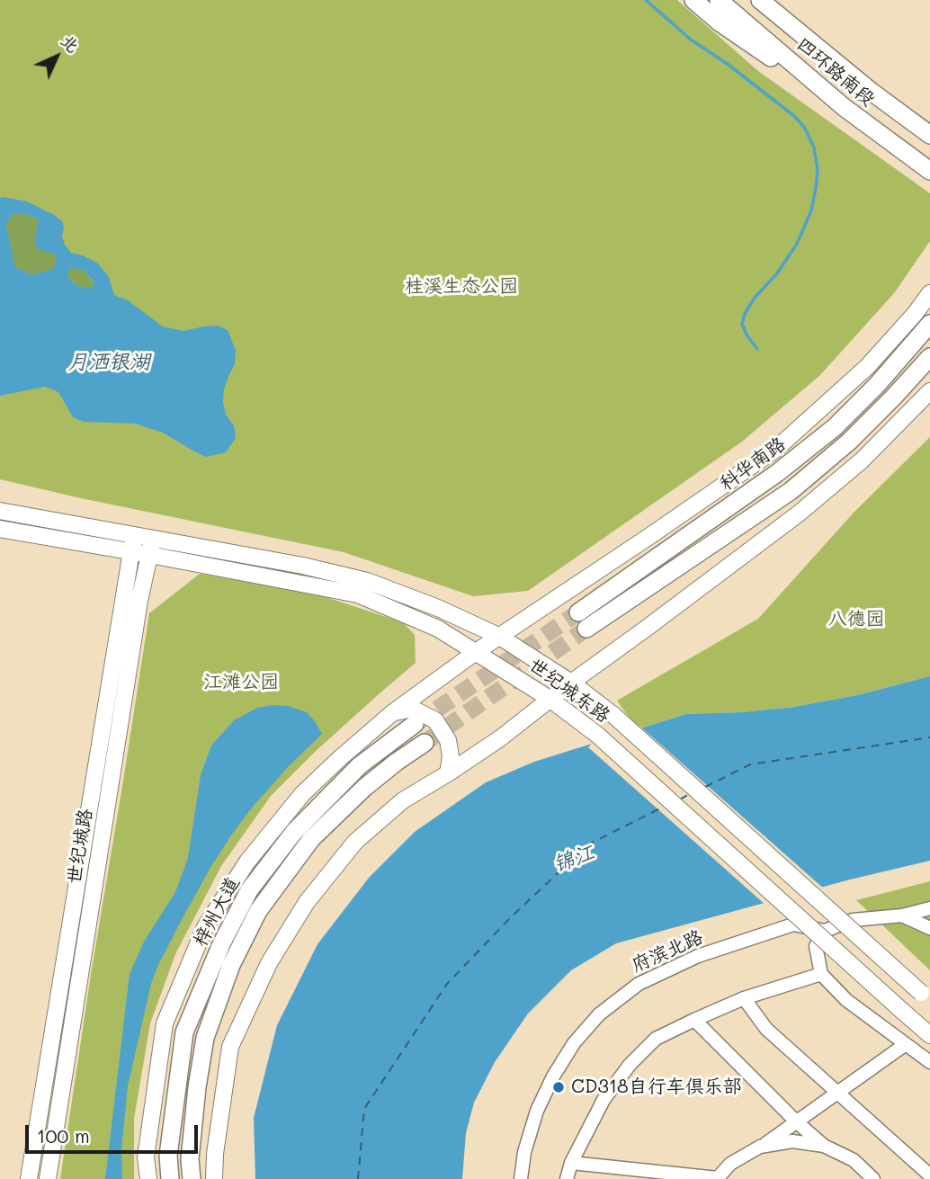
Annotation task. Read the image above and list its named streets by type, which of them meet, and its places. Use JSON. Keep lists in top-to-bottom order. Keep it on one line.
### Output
{"streets":{"highway":["四环路南段","科华南路","梓州大道"],"main road":["世纪城东路","世纪城路"],"street":["府滨北路"]},"crossings":[["世纪城东路","世纪城路"]],"water":["月洒银湖","锦江"],"parks":["桂溪生态公园","八德园","江滩公园"],"places":["CD318自行车俱乐部"],"scale_bar":"100 m","north":"top right"}
